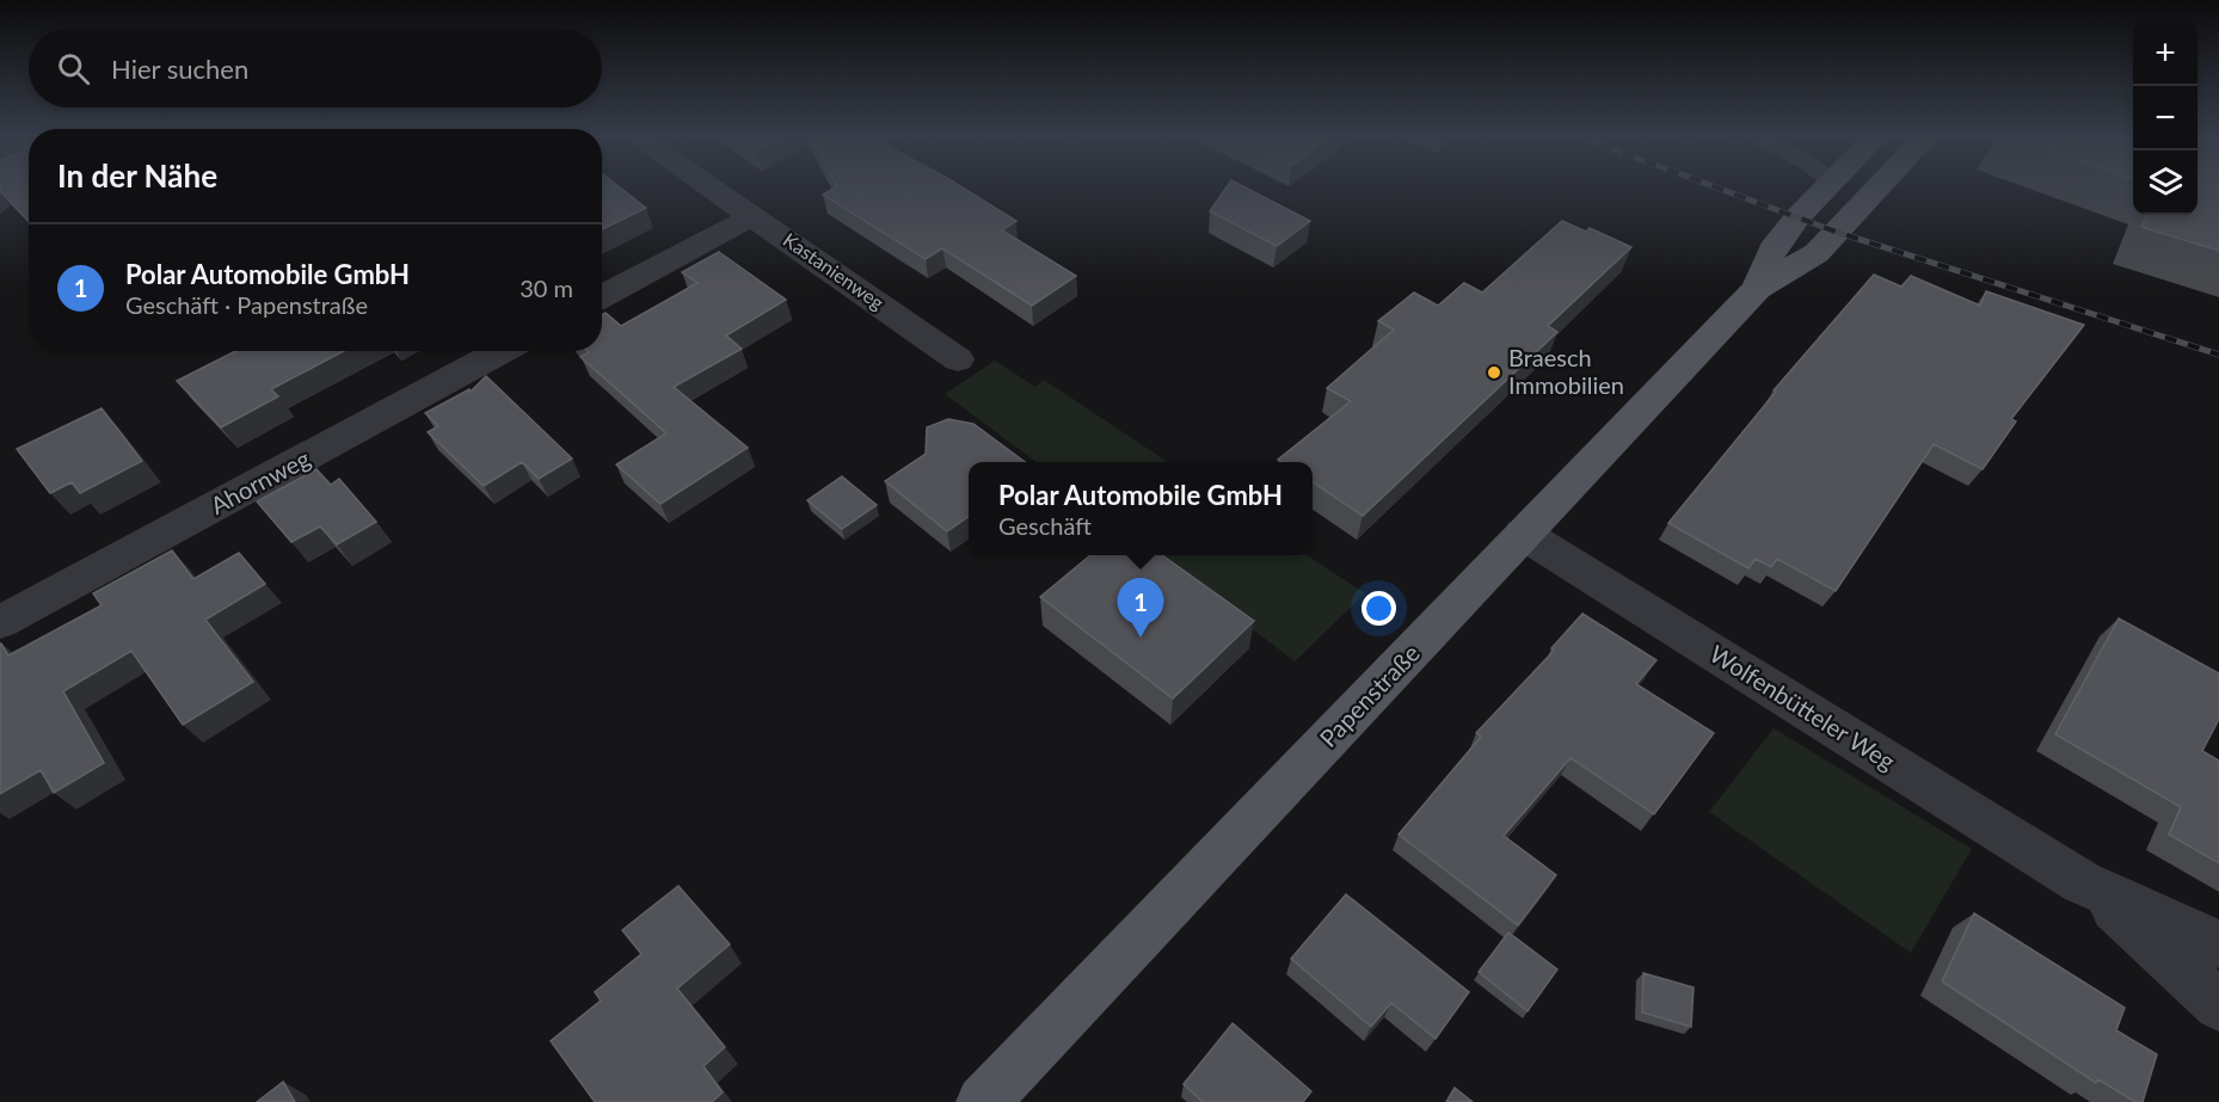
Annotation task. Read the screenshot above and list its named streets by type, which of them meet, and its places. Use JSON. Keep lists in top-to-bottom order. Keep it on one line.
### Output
{"streets":{"main road":["Papenstraße"],"street":["Kastanienweg","Ahornweg","Wolfenbütteler Weg"]},"crossings":[["Papenstraße","Wolfenbütteler Weg"]],"places":["Braesch Immobilien"],"page":{"map_buttons":["+","−"],"search":"Hier suchen","heading":"In der Nähe","list":[{"mark":"1","name":"Polar Automobile GmbH","note":"Geschäft · Papenstraße","value":"30 m"}],"popup":["Polar Automobile GmbH","Geschäft"],"pins":"1"}}
